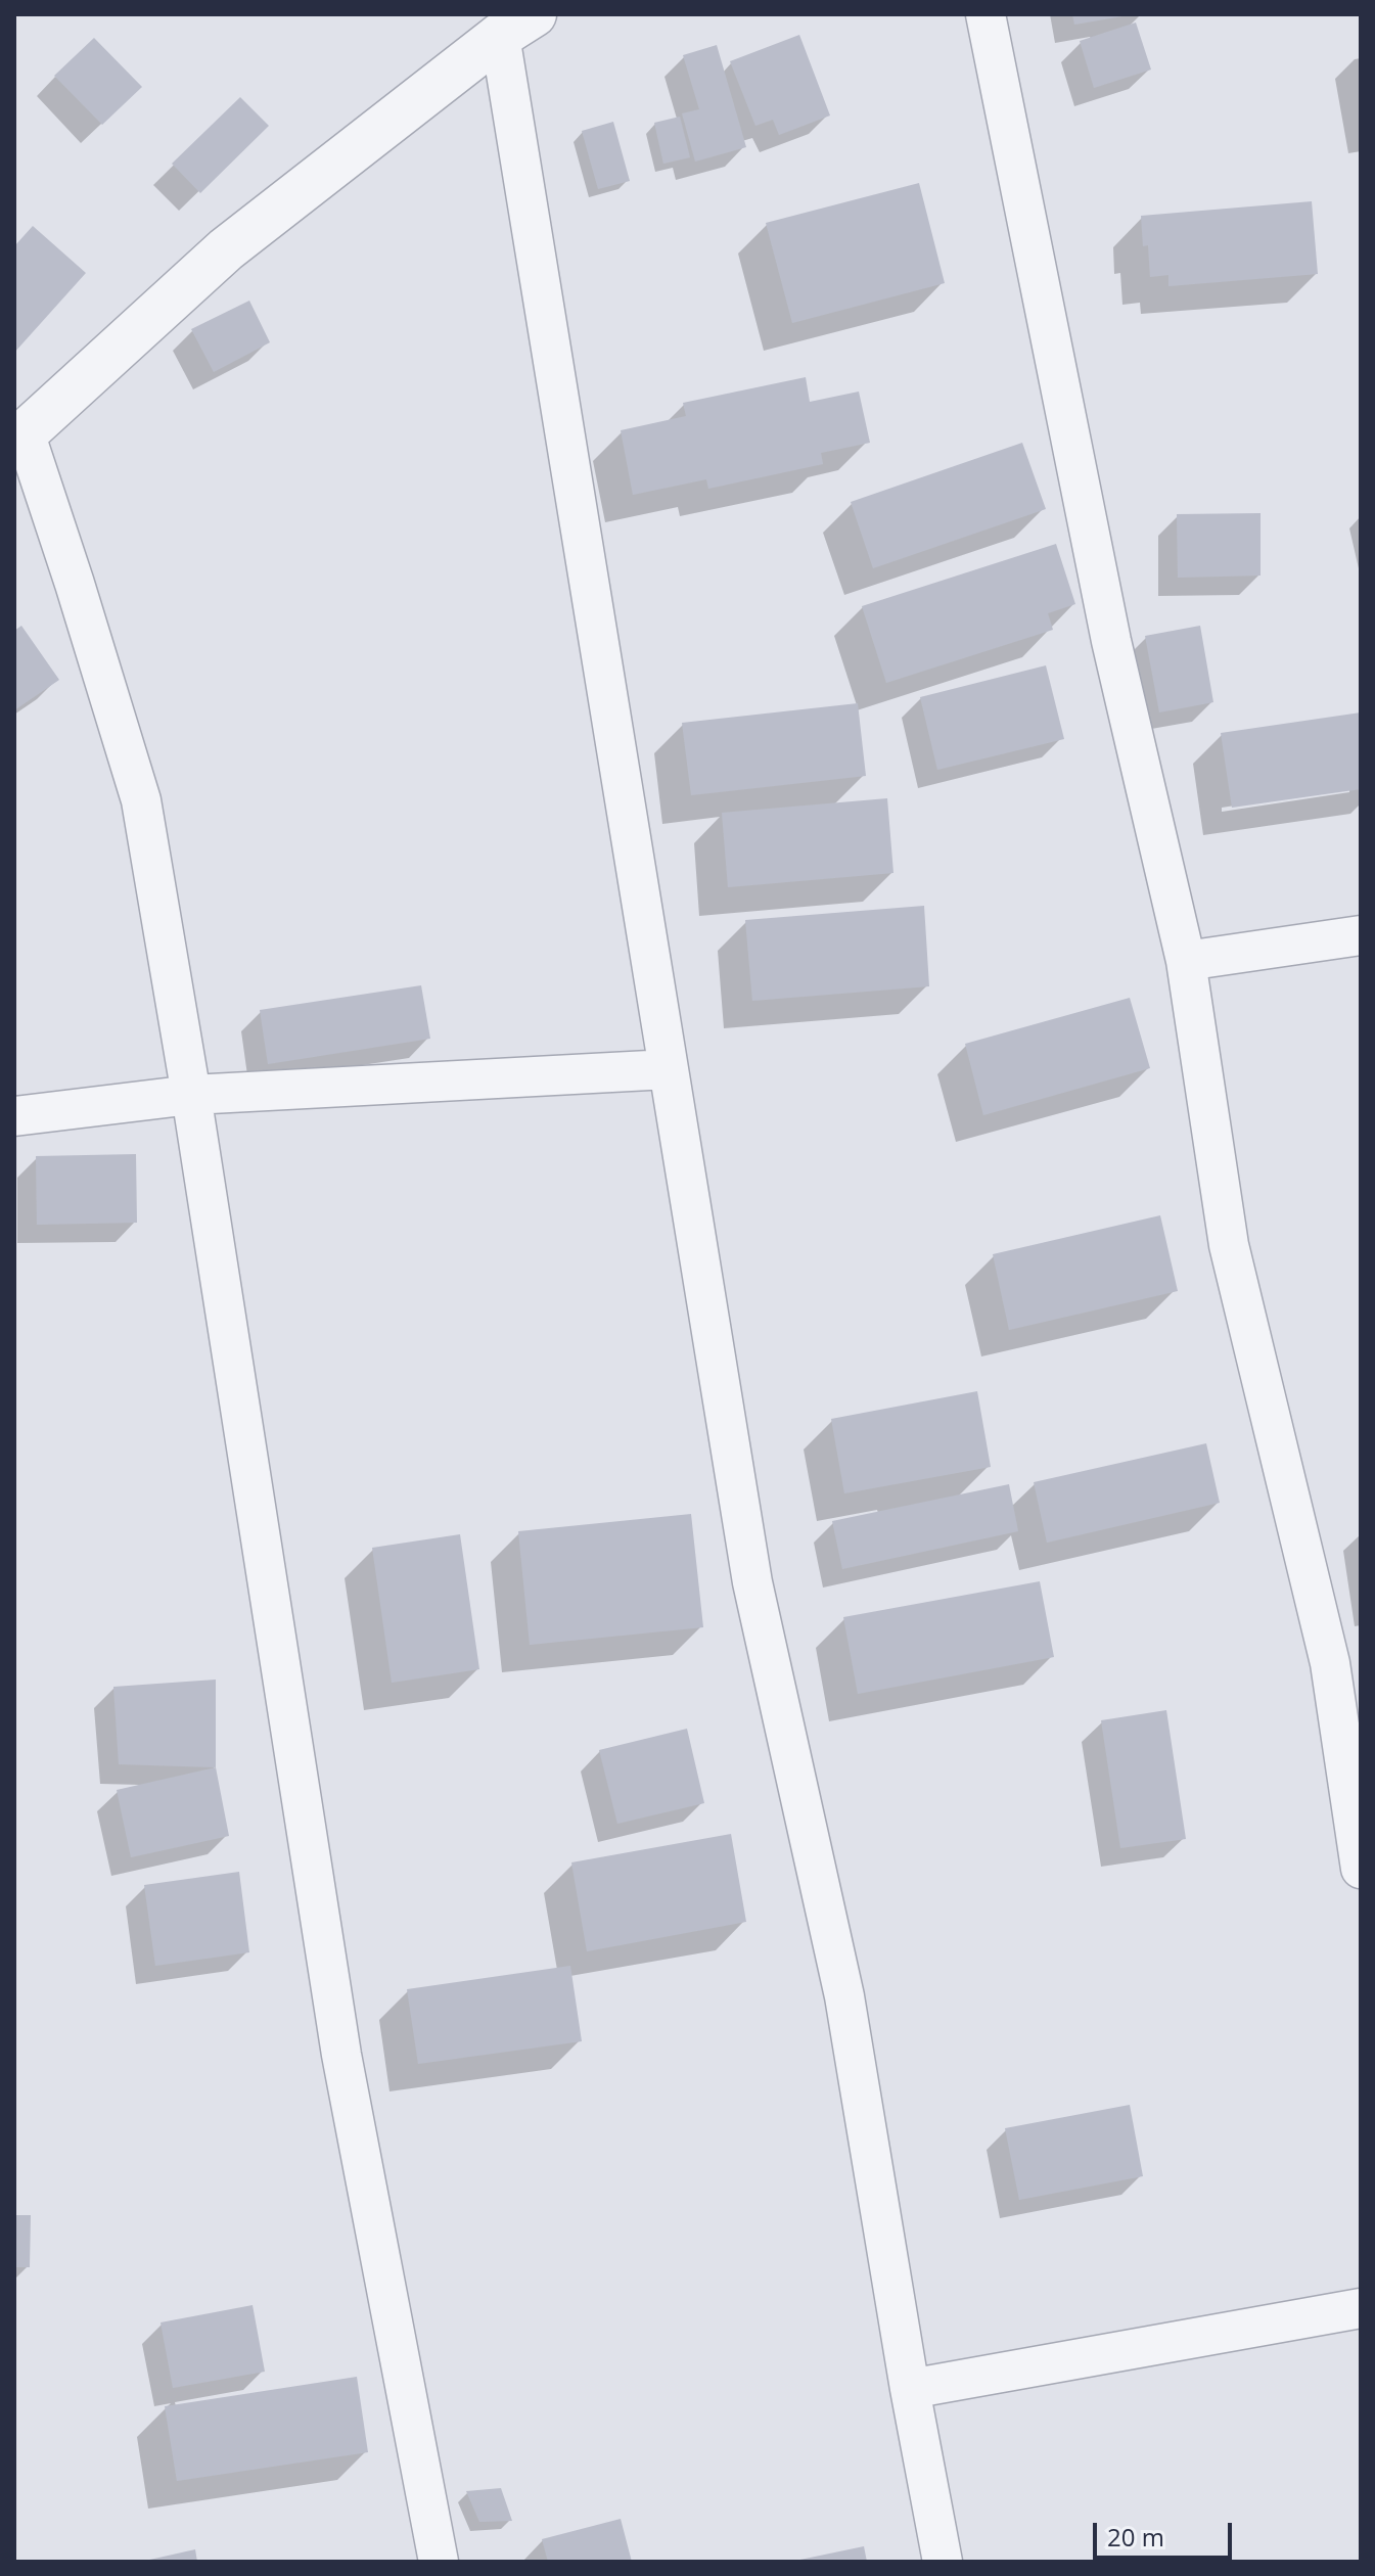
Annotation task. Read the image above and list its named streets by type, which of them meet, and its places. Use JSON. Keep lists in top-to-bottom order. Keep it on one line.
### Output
{"scale_bar":"20 m"}
